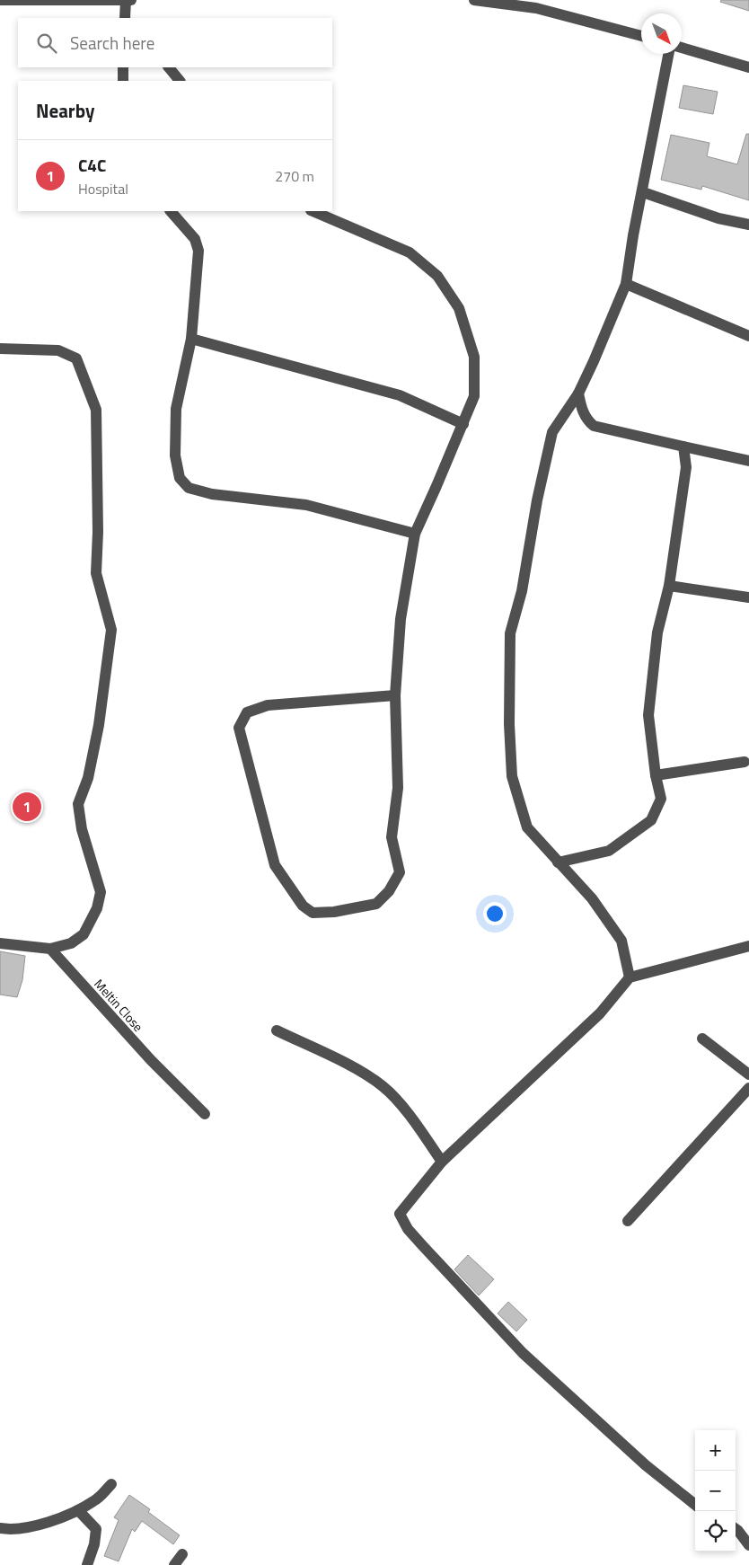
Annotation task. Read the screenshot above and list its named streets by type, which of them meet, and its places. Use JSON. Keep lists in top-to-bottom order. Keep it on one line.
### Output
{"streets":{"street":["Meltin Close"]},"north":"bottom right","page":{"search":"Search here","heading":"Nearby","list":[{"mark":"1","name":"C4C","note":"Hospital","value":"270 m"}],"pins":"1","map_buttons":["+","−"]}}
